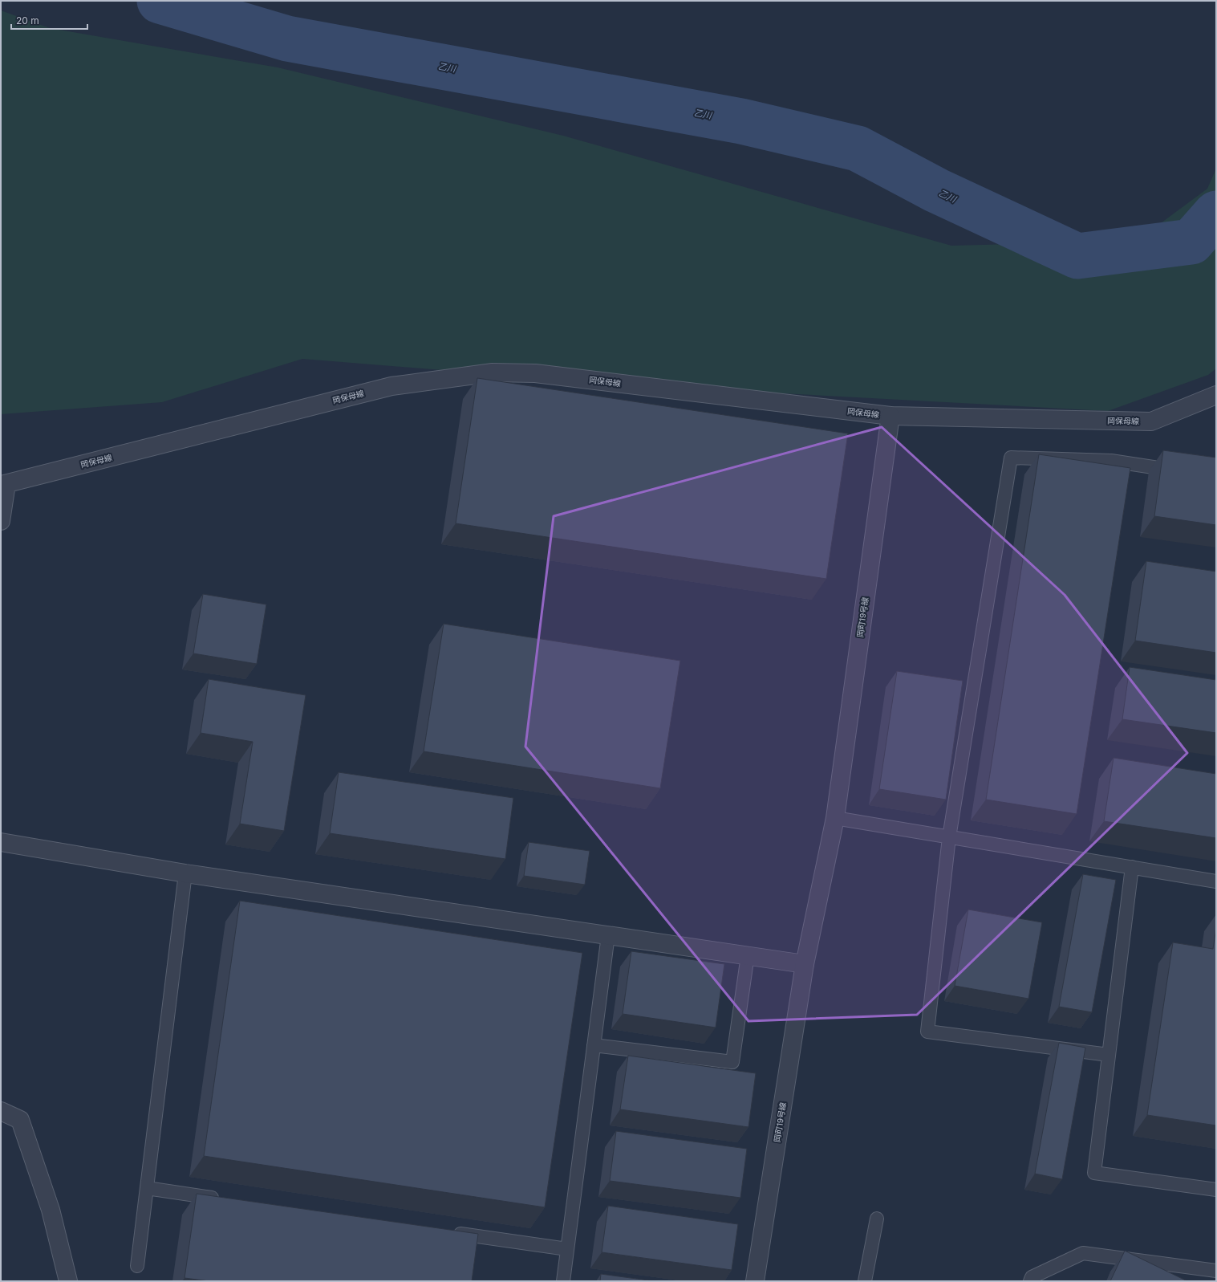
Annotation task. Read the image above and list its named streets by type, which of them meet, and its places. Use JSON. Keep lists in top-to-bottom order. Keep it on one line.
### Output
{"streets":{"street":["岡保母線","岡町19号線"]},"crossings":[["岡保母線","岡町19号線"]],"water":["乙川"],"scale_bar":"20 m"}
